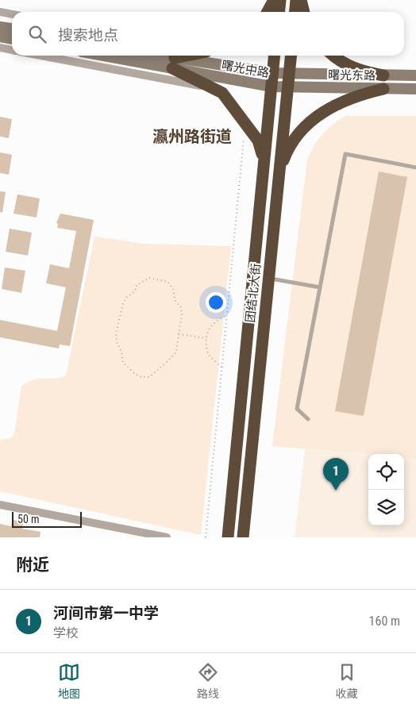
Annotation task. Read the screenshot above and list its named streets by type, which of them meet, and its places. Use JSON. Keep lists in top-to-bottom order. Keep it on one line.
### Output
{"streets":{"highway":["团结北大街"],"main road":["曙光中路","曙光东路"]},"crossings":[["曙光中路","曙光东路"],["曙光中路","团结北大街"],["曙光东路","团结北大街"]],"districts":["瀛州路街道"],"scale_bar":"50 m","page":{"search":"搜索地点","pins":"1","scale":"50 m","heading":"附近","list":[{"mark":"1","name":"河间市第一中学","note":"学校","value":"160 m"}],"nav":["地图","路线","收藏"]}}
